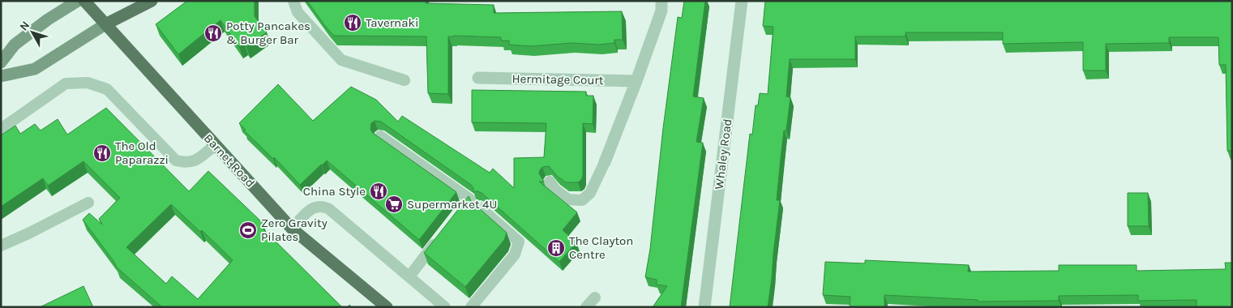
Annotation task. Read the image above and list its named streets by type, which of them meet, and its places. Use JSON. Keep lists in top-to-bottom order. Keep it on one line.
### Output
{"streets":{"main road":["Barnet Road"],"street":["Hermitage Court","Whaley Road"]},"places":{"restaurant":["Tavernaki","Potty Pancakes & Burger Bar","The Old Paparazzi","China Style"],"supermarket":["Supermarket 4U"],"sports":["Zero Gravity Pilates"],"building":["The Clayton Centre"]},"north":"top left"}
